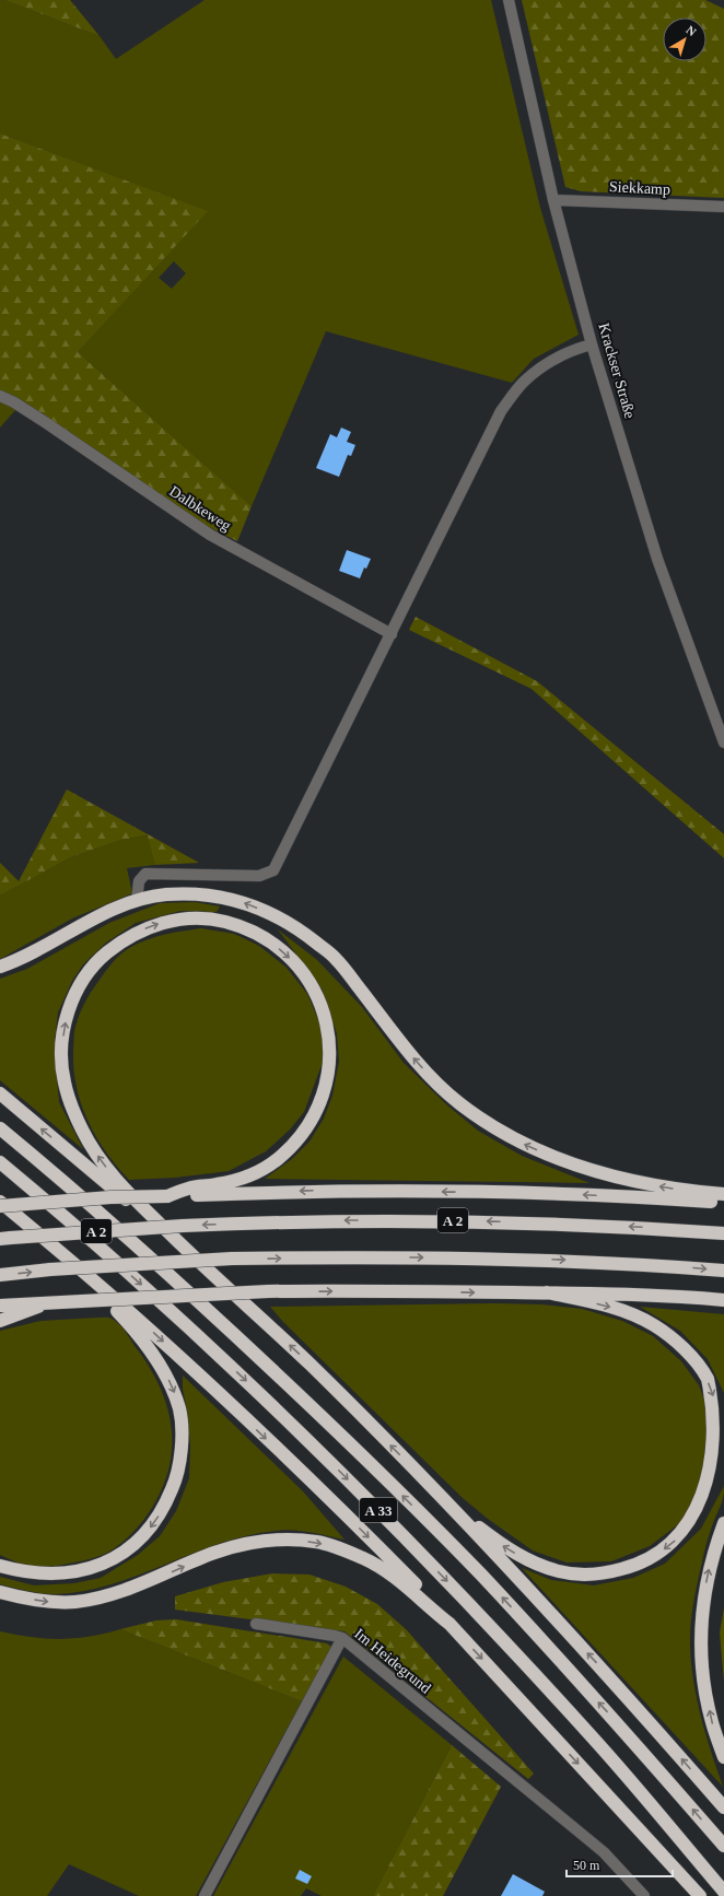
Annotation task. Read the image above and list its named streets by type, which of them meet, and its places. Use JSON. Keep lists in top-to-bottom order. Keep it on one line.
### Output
{"streets":{"highway":["A 2","A 33"],"street":["Siekkamp","Krackser Straße","Dalbkeweg","Im Heidegrund"]},"crossings":[["Siekkamp","Krackser Straße"]],"scale_bar":"50 m","north":"top right"}
